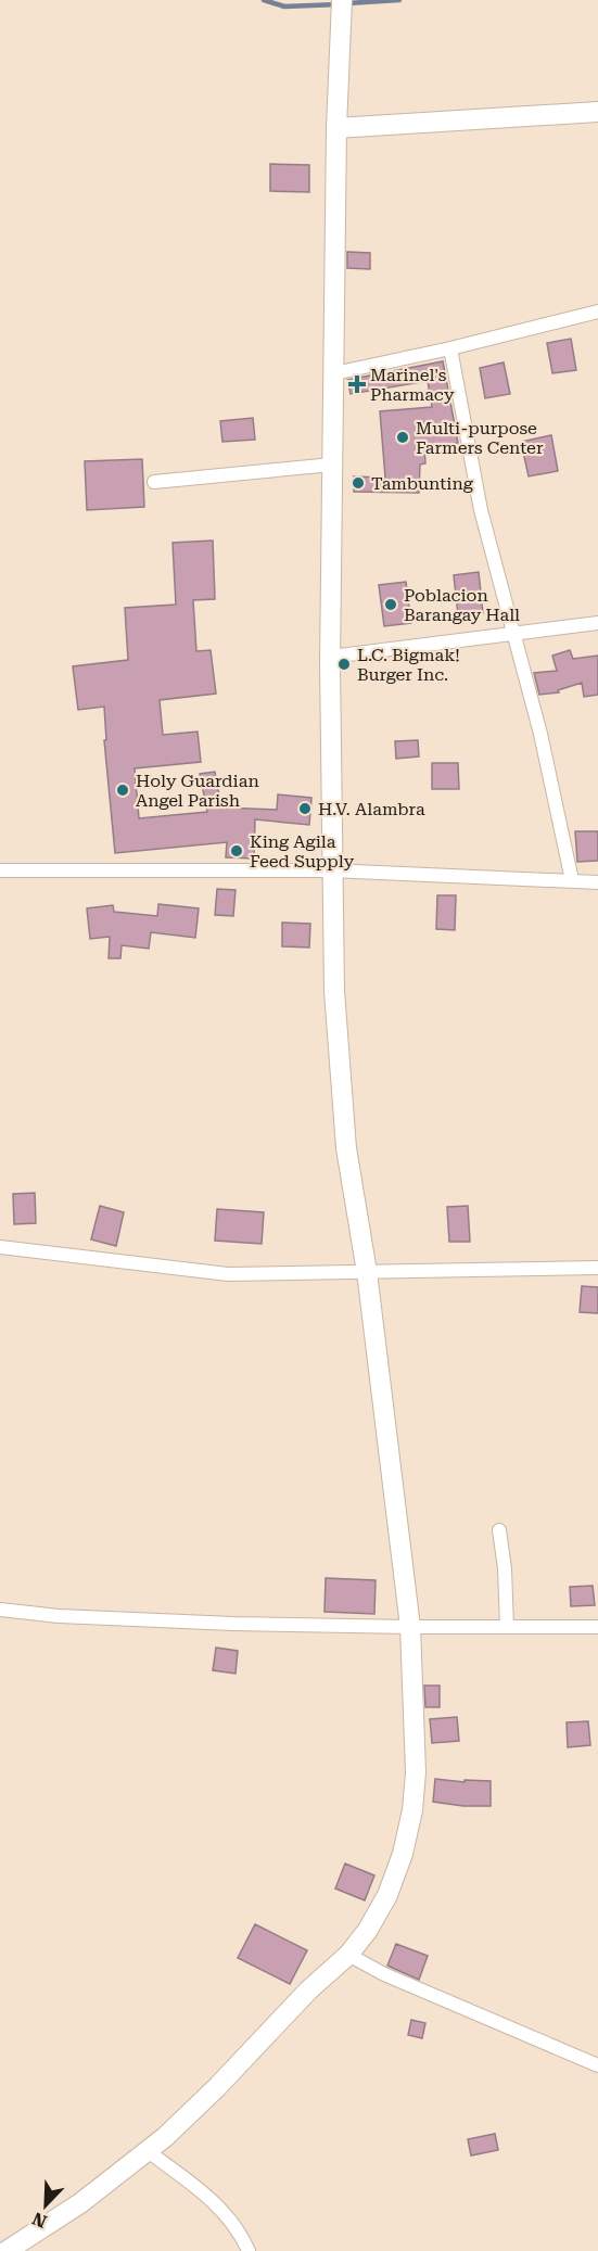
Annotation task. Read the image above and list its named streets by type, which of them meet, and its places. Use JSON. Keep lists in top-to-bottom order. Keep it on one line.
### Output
{"places":{"health":["Marinel's Pharmacy"],"other":["Multi-purpose Farmers Center","Tambunting","Poblacion Barangay Hall","L.C. Bigmak! Burger Inc.","Holy Guardian Angel Parish","H.V. Alambra","King Agila Feed Supply"]},"north":"bottom left"}
